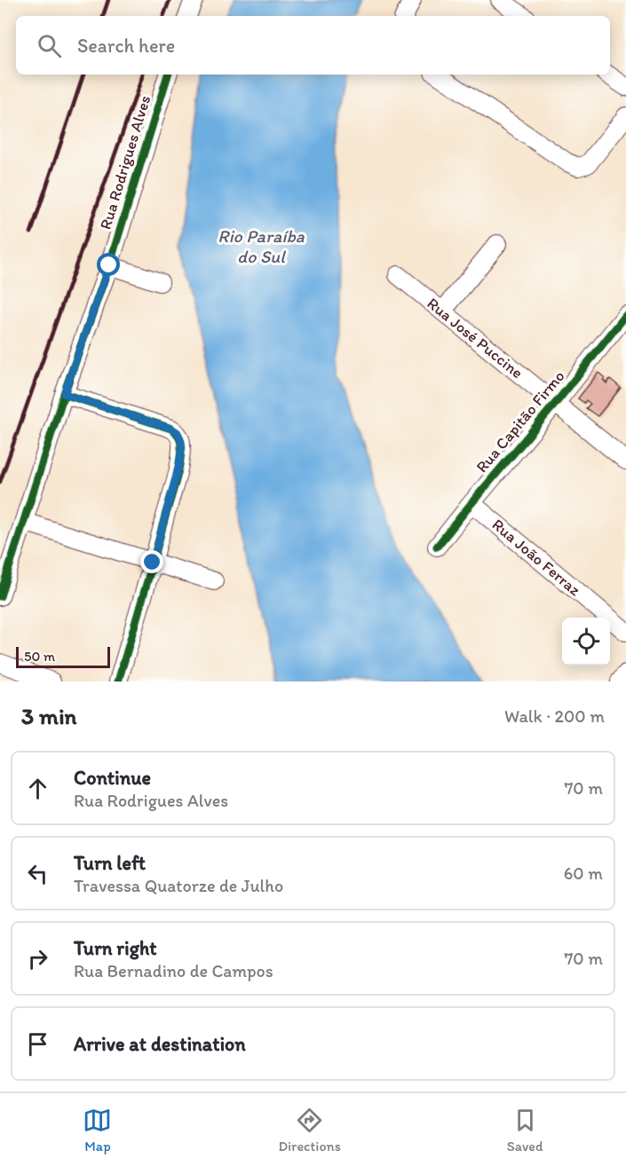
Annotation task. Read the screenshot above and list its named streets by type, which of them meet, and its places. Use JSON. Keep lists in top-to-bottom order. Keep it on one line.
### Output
{"streets":{"street":["Rua Rodrigues Alves","Rua José Puccine","Rua Capitão Firmo","Rua João Ferraz"]},"crossings":[["Rua José Puccine","Rua Capitão Firmo"],["Rua Capitão Firmo","Rua João Ferraz"]],"water":["Rio Paraíba do Sul"],"scale_bar":"50 m","page":{"search":"Search here","scale":"50 m","heading":["3 min","Walk · 200 m"],"list":[["Continue","Rua Rodrigues Alves","70 m"],["Turn left","Travessa Quatorze de Julho","60 m"],["Turn right","Rua Bernadino de Campos","70 m"],"Arrive at destination"],"nav":["Map","Directions","Saved"]}}
